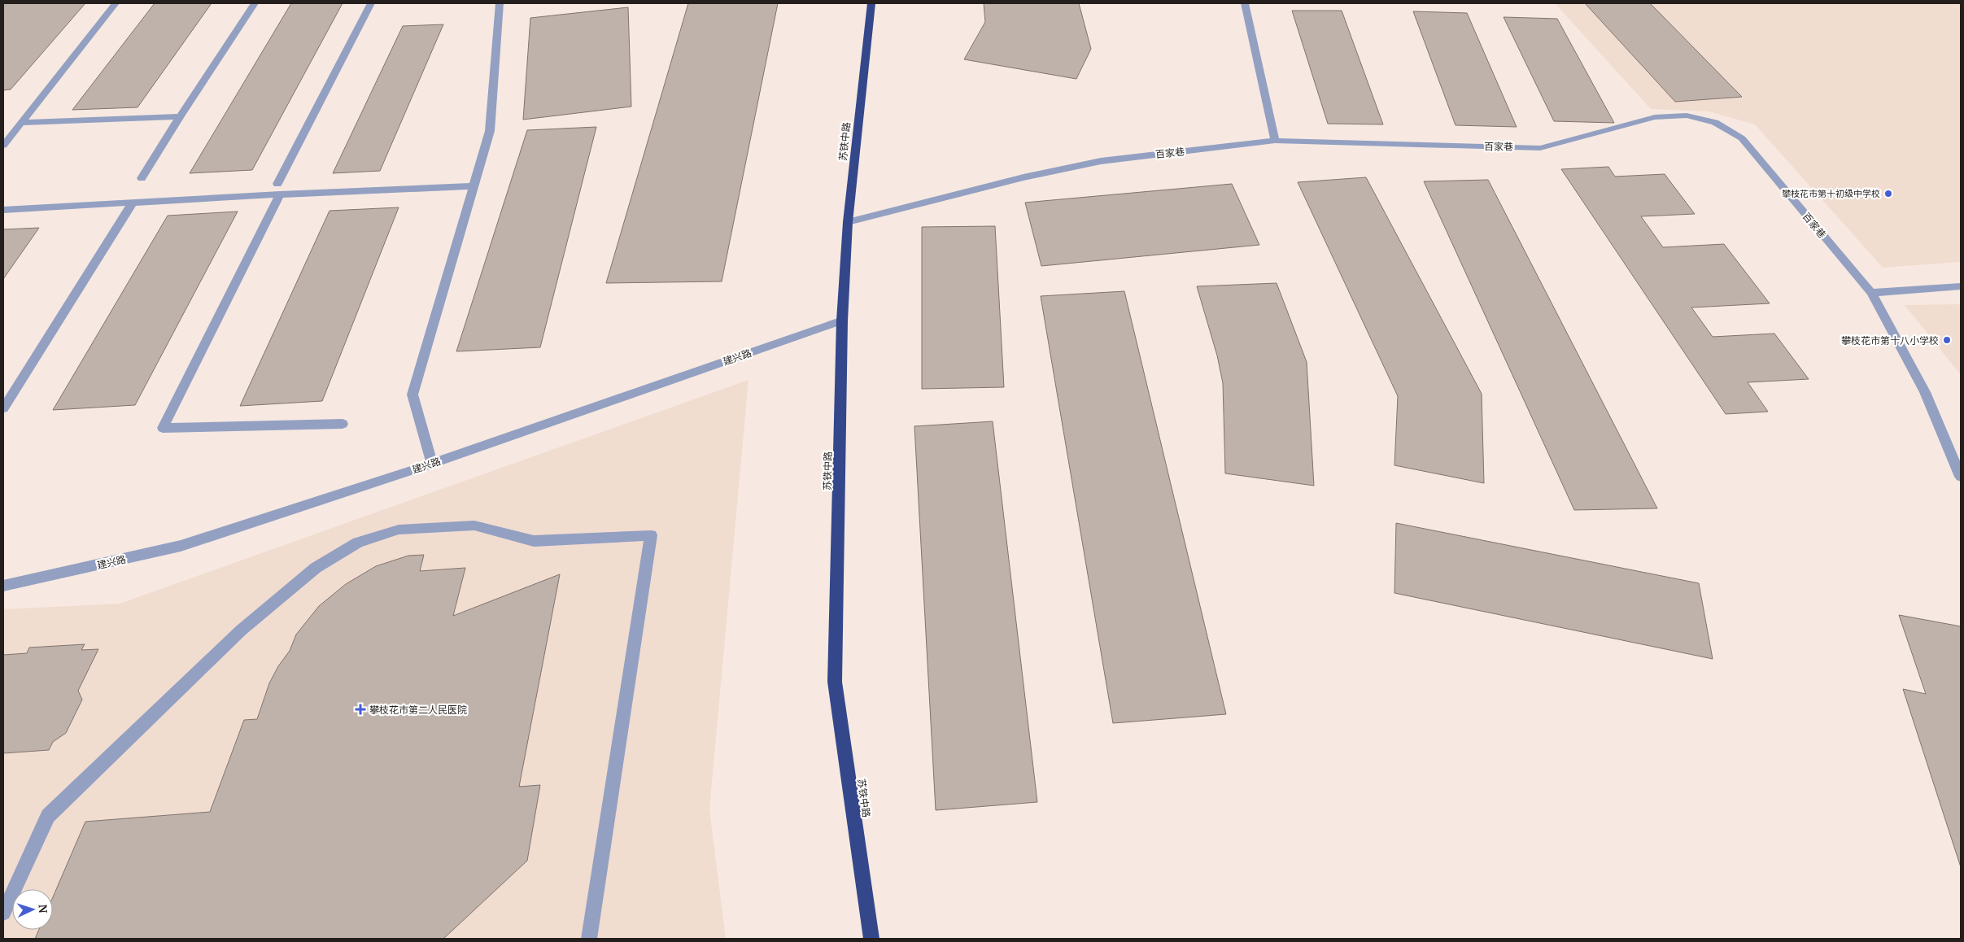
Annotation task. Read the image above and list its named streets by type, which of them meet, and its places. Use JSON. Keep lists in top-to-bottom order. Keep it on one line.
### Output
{"streets":{"highway":["苏铁中路"],"street":["百家巷","建兴路"]},"crossings":[["苏铁中路","百家巷"],["苏铁中路","建兴路"]],"places":{"other":["攀枝花市第十初级中学校","攀枝花市第十八小学校"],"health":["攀枝花市第二人民医院"]},"north":"right"}
